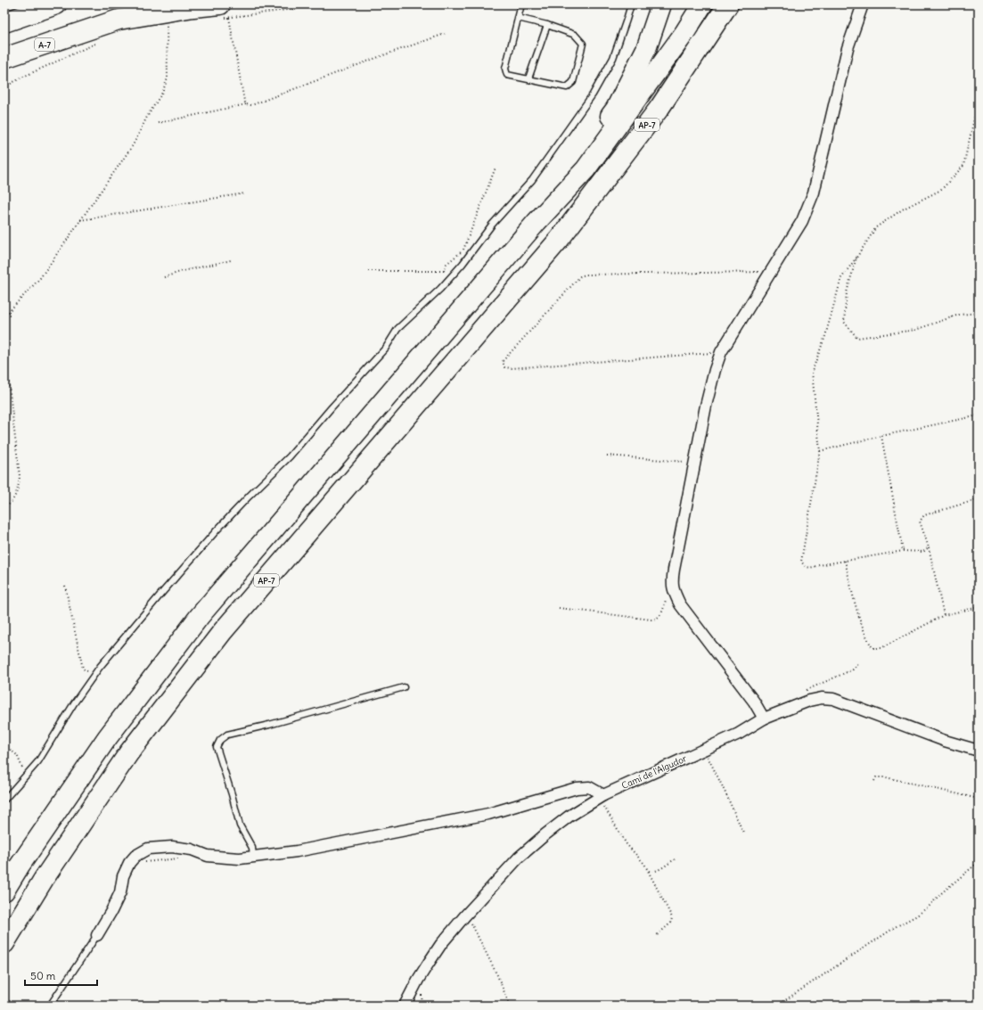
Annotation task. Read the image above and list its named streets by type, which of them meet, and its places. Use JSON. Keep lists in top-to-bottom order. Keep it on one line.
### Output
{"streets":{"highway":["A-7","AP-7"],"street":["Camí de l'Algudor"]},"scale_bar":"50 m"}
